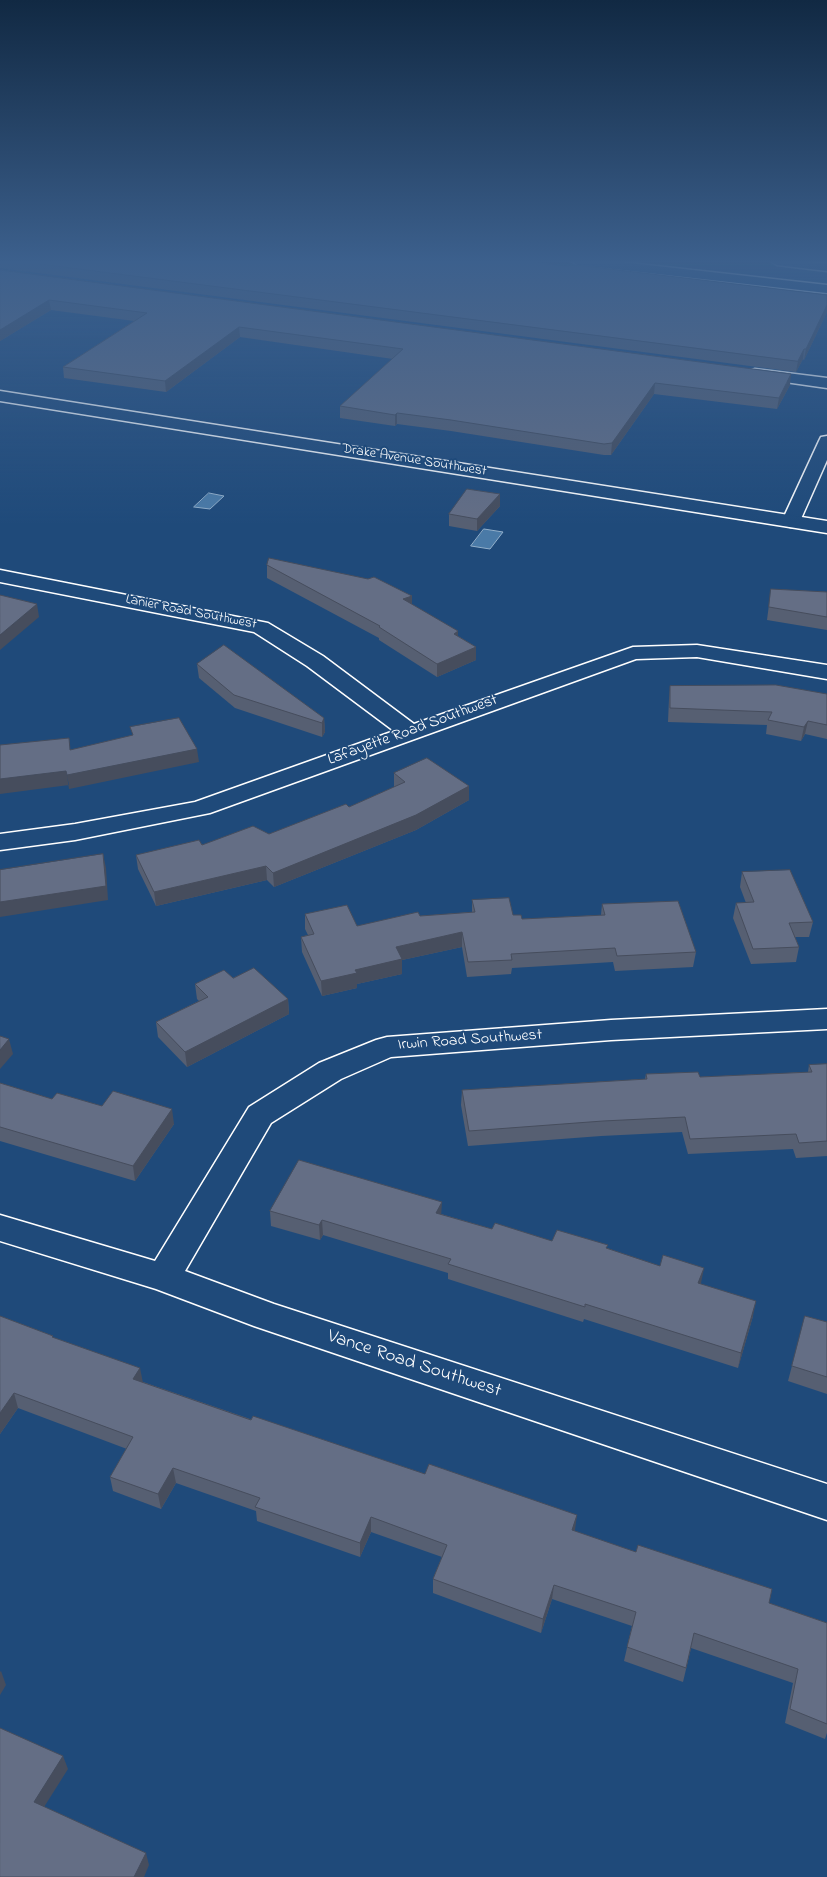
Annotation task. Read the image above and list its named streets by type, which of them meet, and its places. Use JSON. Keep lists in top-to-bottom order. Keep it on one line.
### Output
{"streets":{"street":["Drake Avenue Southwest","Lanier Road Southwest","Lafayette Road Southwest","Irwin Road Southwest","Vance Road Southwest"]},"crossings":[["Lanier Road Southwest","Lafayette Road Southwest"],["Irwin Road Southwest","Vance Road Southwest"]]}
